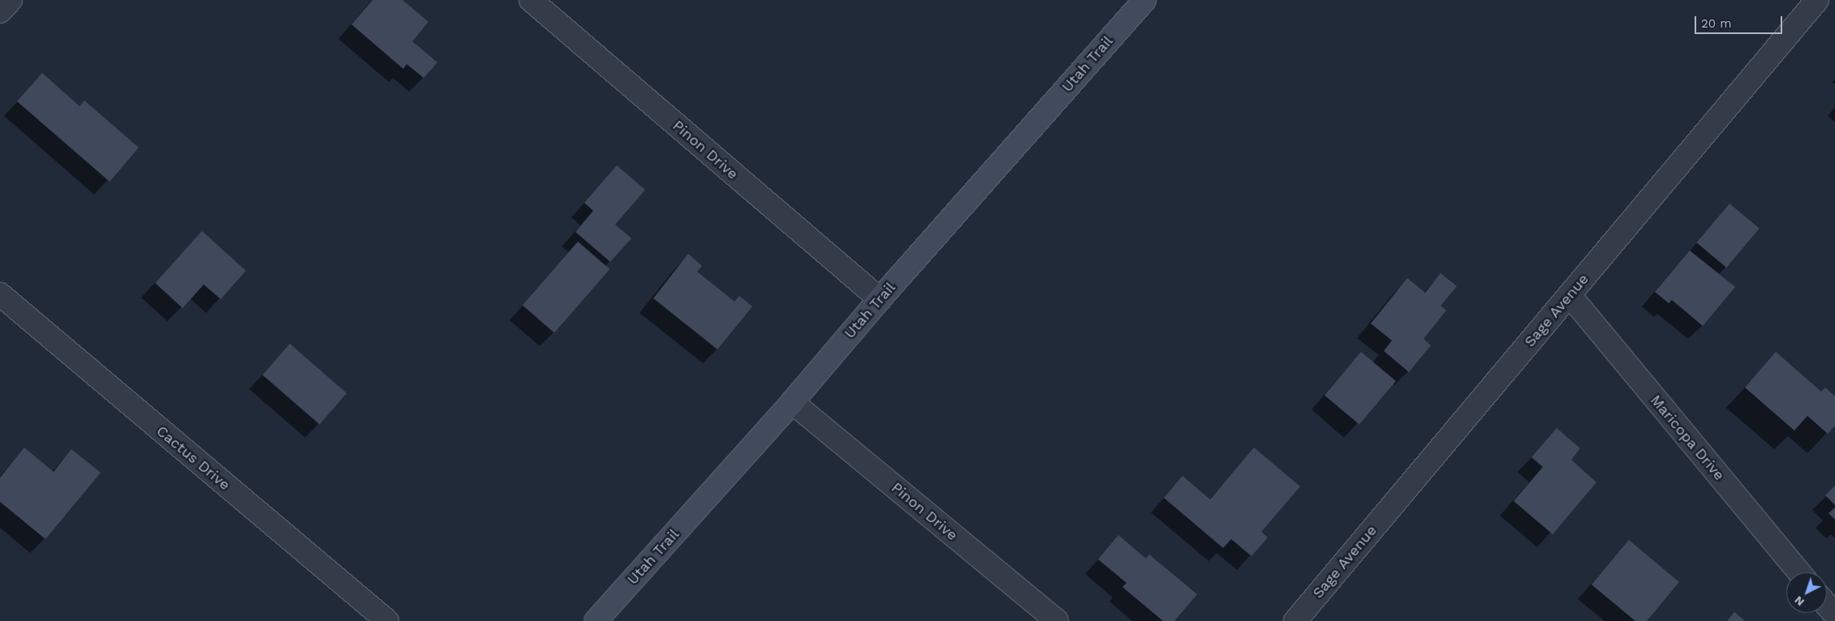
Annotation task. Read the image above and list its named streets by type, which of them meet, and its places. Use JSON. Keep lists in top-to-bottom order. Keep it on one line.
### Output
{"streets":{"main road":["Utah Trail"],"street":["Pinon Drive","Sage Avenue","Maricopa Drive","Cactus Drive"]},"crossings":[["Utah Trail","Pinon Drive"],["Sage Avenue","Maricopa Drive"]],"scale_bar":"20 m","north":"bottom left"}
